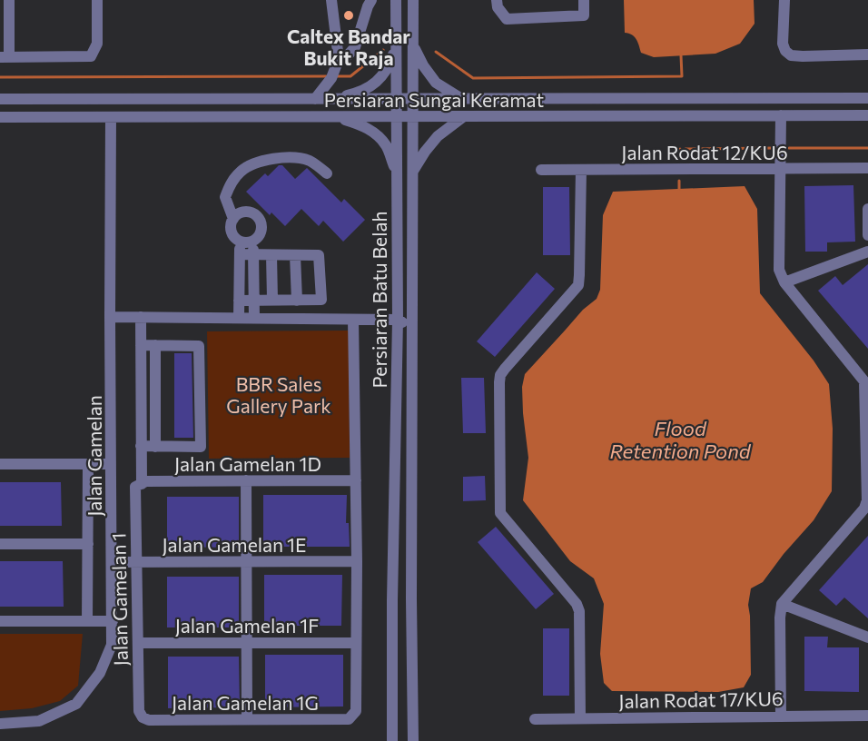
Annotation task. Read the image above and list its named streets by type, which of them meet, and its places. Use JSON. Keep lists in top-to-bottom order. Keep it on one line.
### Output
{"streets":{"street":["Persiaran Sungai Keramat","Jalan Rodat 12/KU6","Persiaran Batu Belah","Jalan Gamelan","Jalan Gamelan 1D","Jalan Gamelan 1E","Jalan Gamelan 1","Jalan Gamelan 1F","Jalan Rodat 17/KU6","Jalan Gamelan 1G"]},"crossings":[["Persiaran Sungai Keramat","Persiaran Batu Belah"],["Persiaran Sungai Keramat","Jalan Gamelan"],["Jalan Gamelan","Jalan Gamelan 1E"],["Jalan Gamelan 1D","Jalan Gamelan 1"],["Jalan Gamelan 1E","Jalan Gamelan 1"],["Jalan Gamelan 1","Jalan Gamelan 1F"],["Jalan Gamelan 1","Jalan Gamelan 1G"],["Jalan Gamelan 1F","Jalan Gamelan 1G"]],"water":["Flood Retention Pond"],"parks":["BBR Sales Gallery Park"],"places":["Caltex Bandar Bukit Raja"]}
